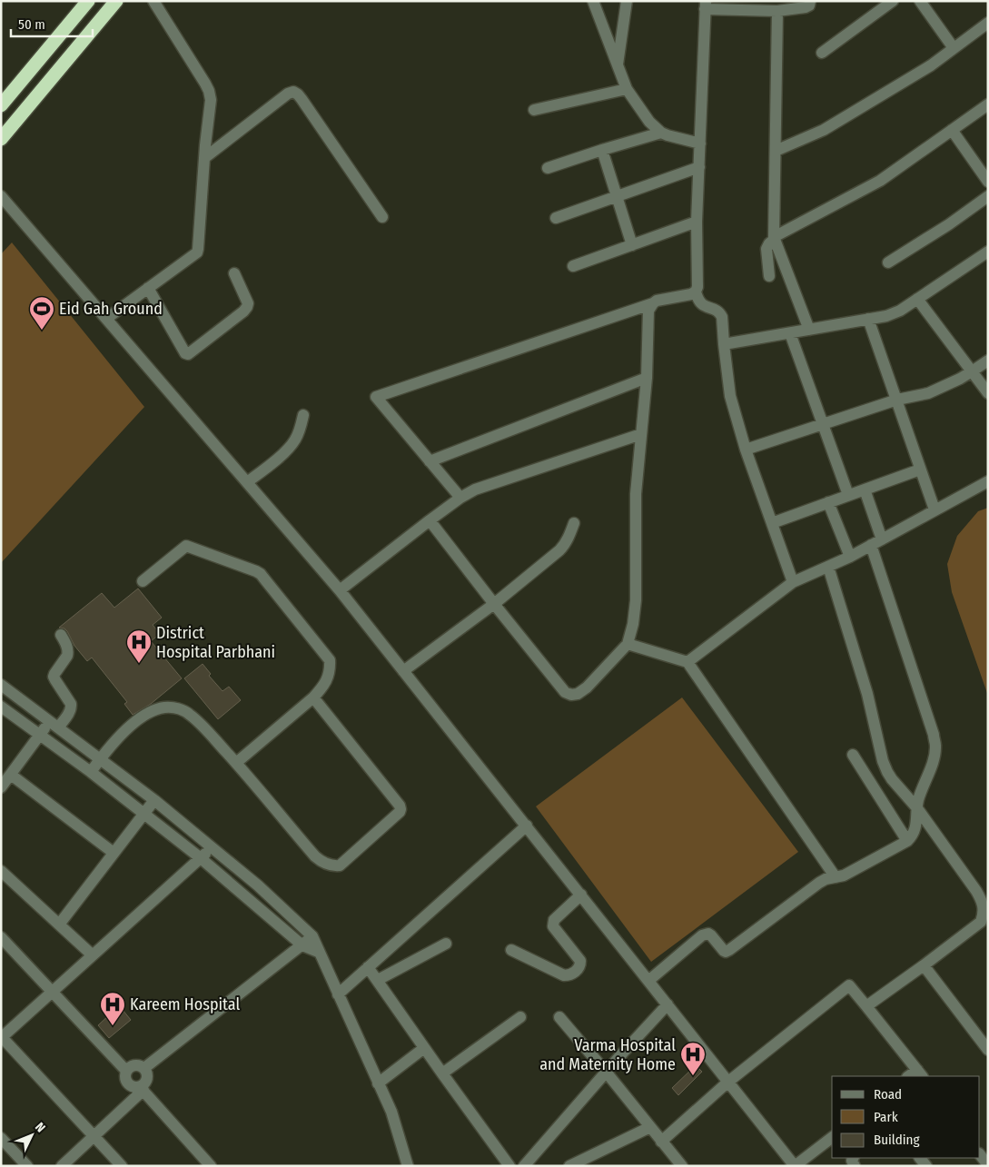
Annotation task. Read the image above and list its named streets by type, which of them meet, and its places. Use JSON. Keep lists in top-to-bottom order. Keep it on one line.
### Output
{"places":{"sports":["Eid Gah Ground"],"hospital":["District Hospital Parbhani","Kareem Hospital","Varma Hospital and Maternity Home"]},"legend":["Road","Park","Building"],"scale_bar":"50 m","north":"top right"}
